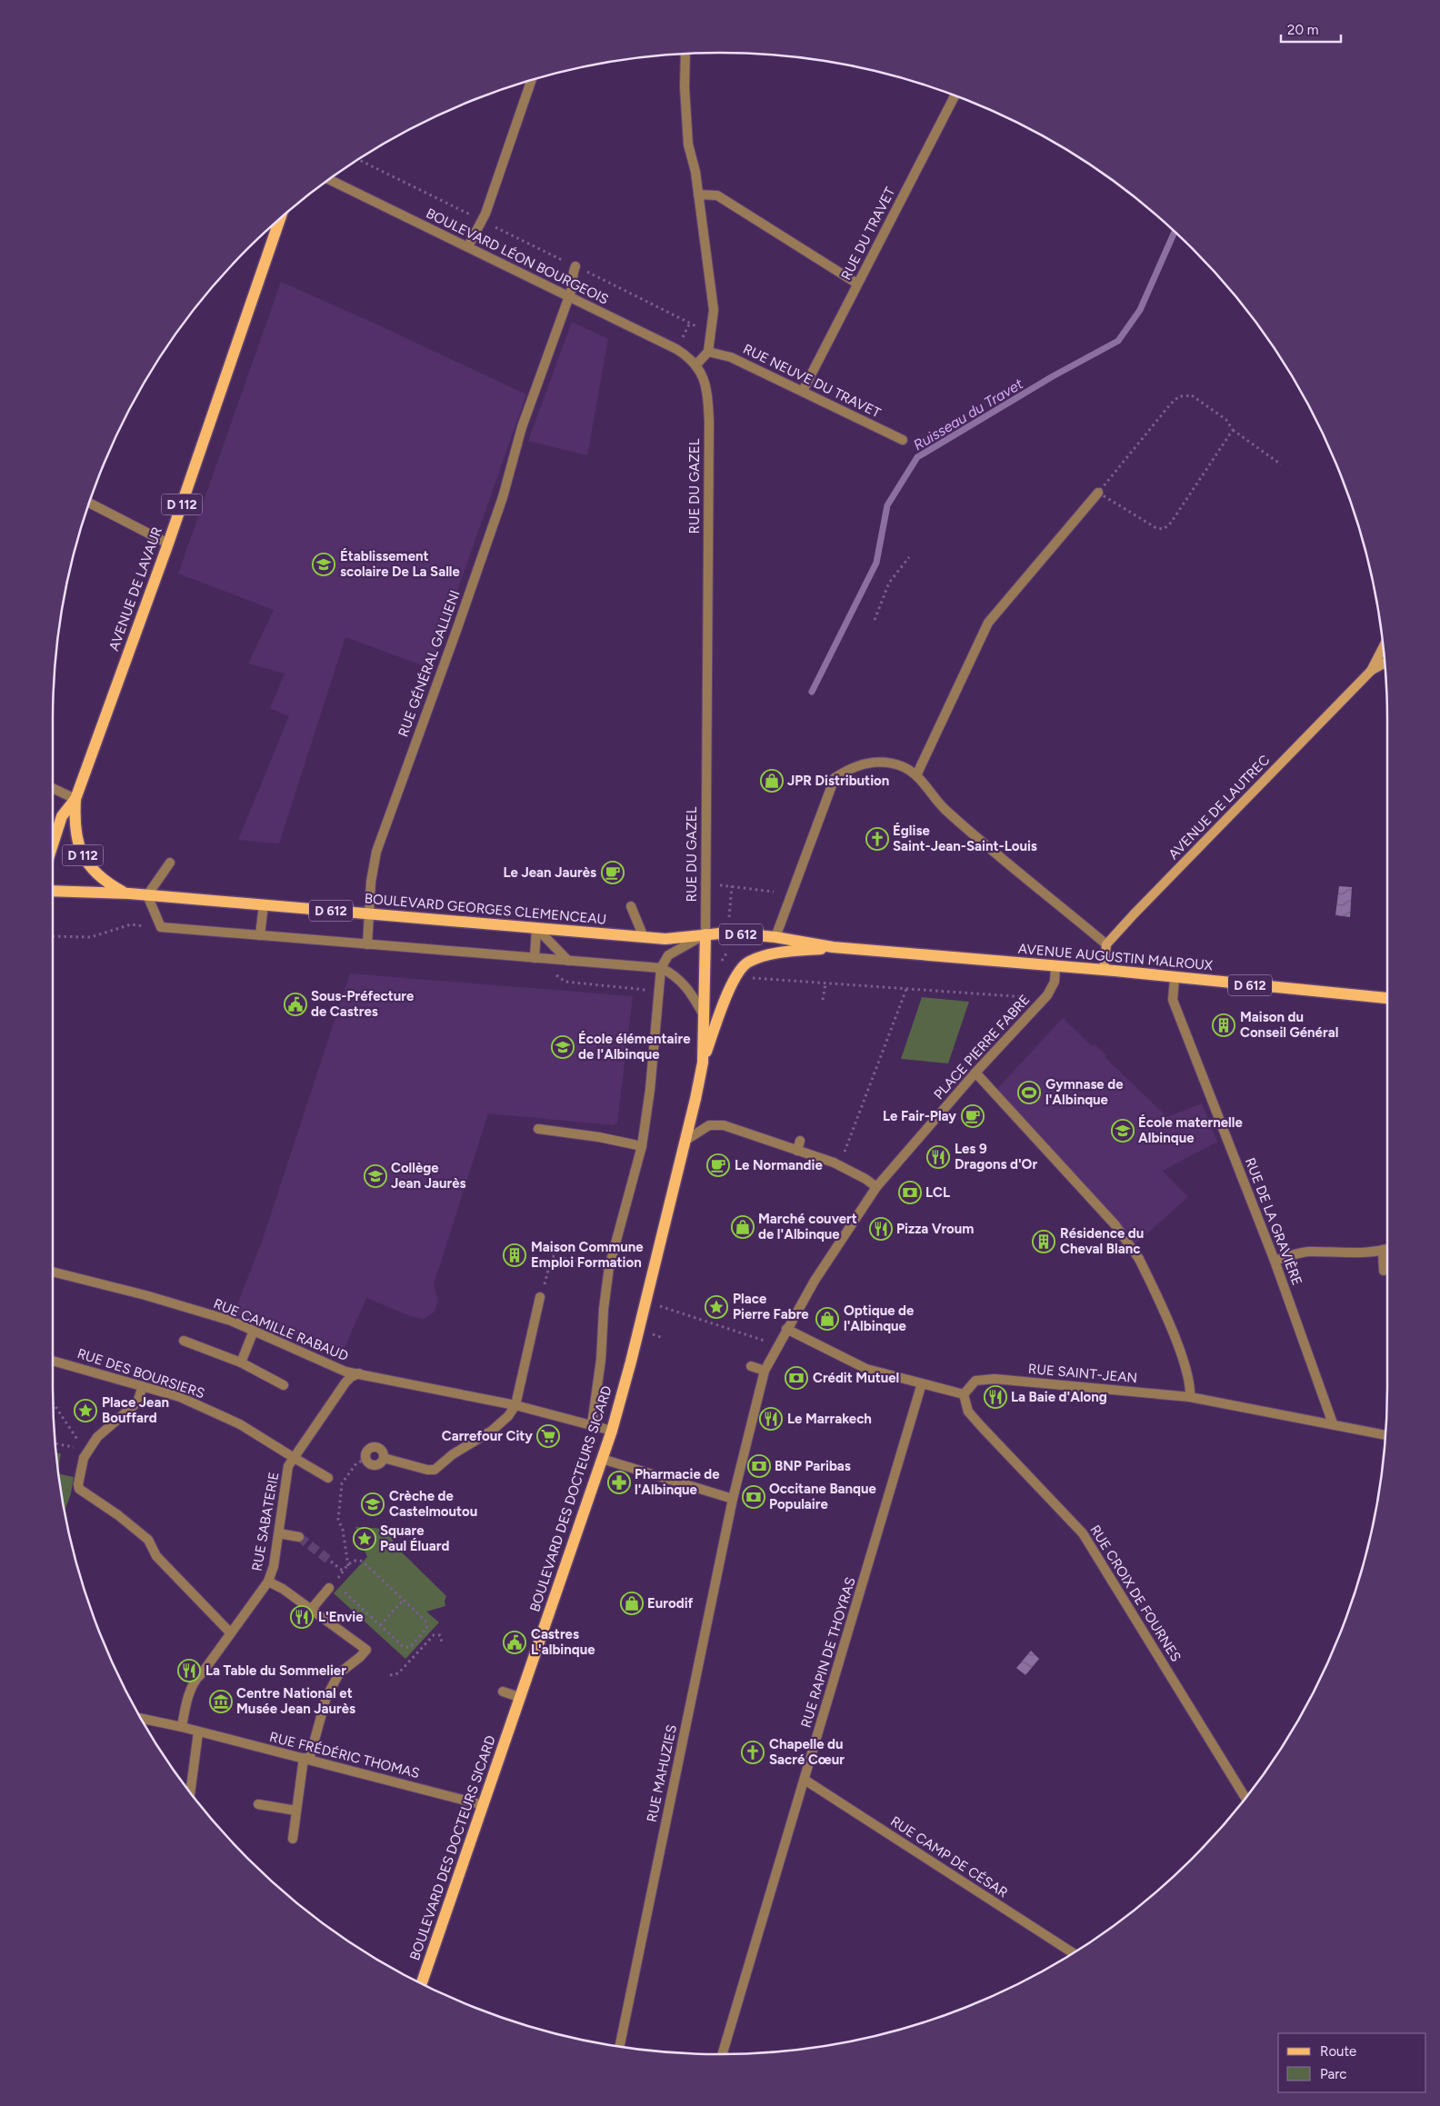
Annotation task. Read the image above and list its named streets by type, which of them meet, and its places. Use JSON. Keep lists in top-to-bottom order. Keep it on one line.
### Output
{"streets":{"main road":["D 112","AVENUE DE LAVAUR","AVENUE DE LAUTREC","BOULEVARD GEORGES CLEMENCEAU","D 612","AVENUE AUGUSTIN MALROUX","BOULEVARD DES DOCTEURS SICARD"],"street":["RUE DU TRAVET","BOULEVARD LÉON BOURGEOIS","RUE NEUVE DU TRAVET","RUE DU GAZEL","RUE GÉNÉRAL GALLIENI","PLACE PIERRE FABRE","RUE DE LA GRAVIÈRE","RUE CAMILLE RABAUD","RUE DES BOURSIERS","RUE SAINT-JEAN","RUE SABATERIE","RUE CROIX DE FOURNES","RUE RAPIN DE THOYRAS","RUE FRÉDÉRIC THOMAS","RUE MAHUZIES","RUE CAMP DE CÉSAR"]},"crossings":[["RUE DU TRAVET","RUE NEUVE DU TRAVET"],["BOULEVARD LÉON BOURGEOIS","RUE DU GAZEL"],["BOULEVARD LÉON BOURGEOIS","RUE GÉNÉRAL GALLIENI"],["RUE DU GAZEL","BOULEVARD GEORGES CLEMENCEAU"],["RUE DU GAZEL","D 612"],["RUE DU GAZEL","BOULEVARD DES DOCTEURS SICARD"],["AVENUE DE LAVAUR","BOULEVARD GEORGES CLEMENCEAU"],["RUE GÉNÉRAL GALLIENI","BOULEVARD GEORGES CLEMENCEAU"],["BOULEVARD GEORGES CLEMENCEAU","D 612"],["BOULEVARD GEORGES CLEMENCEAU","BOULEVARD DES DOCTEURS SICARD"],["D 612","AVENUE AUGUSTIN MALROUX"],["D 612","BOULEVARD DES DOCTEURS SICARD"],["AVENUE AUGUSTIN MALROUX","PLACE PIERRE FABRE"],["AVENUE AUGUSTIN MALROUX","RUE DE LA GRAVIÈRE"],["AVENUE AUGUSTIN MALROUX","BOULEVARD DES DOCTEURS SICARD"],["PLACE PIERRE FABRE","RUE MAHUZIES"],["RUE DE LA GRAVIÈRE","RUE SAINT-JEAN"],["RUE CAMILLE RABAUD","BOULEVARD DES DOCTEURS SICARD"],["RUE CAMILLE RABAUD","RUE SABATERIE"],["RUE DES BOURSIERS","RUE SABATERIE"],["RUE SAINT-JEAN","RUE CROIX DE FOURNES"],["BOULEVARD DES DOCTEURS SICARD","RUE FRÉDÉRIC THOMAS"],["RUE SABATERIE","RUE FRÉDÉRIC THOMAS"],["RUE RAPIN DE THOYRAS","RUE CAMP DE CÉSAR"]],"water":["Ruisseau du Travet"],"places":{"school or university":["Établissement scolaire De La Salle","École élémentaire de l'Albinque","École maternelle Albinque","Collège Jean Jaurès","Crèche de Castelmoutou"],"shop":["JPR Distribution","Marché couvert de l'Albinque","Optique de l'Albinque","Eurodif"],"church":["Église Saint-Jean-Saint-Louis","Chapelle du Sacré Cœur"],"cafe":["Le Jean Jaurès","Le Fair-Play","Le Normandie"],"public building":["Sous-Préfecture de Castres","Castres L'albinque"],"building":["Maison du Conseil Général","Résidence du Cheval Blanc","Maison Commune Emploi Formation"],"sports":["Gymnase de l'Albinque"],"restaurant":["Les 9 Dragons d'Or","Pizza Vroum","La Baie d'Along","Le Marrakech","L'Envie","La Table du Sommelier"],"bank":["LCL","Crédit Mutuel","BNP Paribas","Occitane Banque Populaire"],"place":["Place Pierre Fabre","Place Jean Bouffard","Square Paul Éluard"],"supermarket":["Carrefour City"],"pharmacy":["Pharmacie de l'Albinque"],"museum":["Centre National et Musée Jean Jaurès"]},"legend":["Route","Parc"],"scale_bar":"20 m"}
